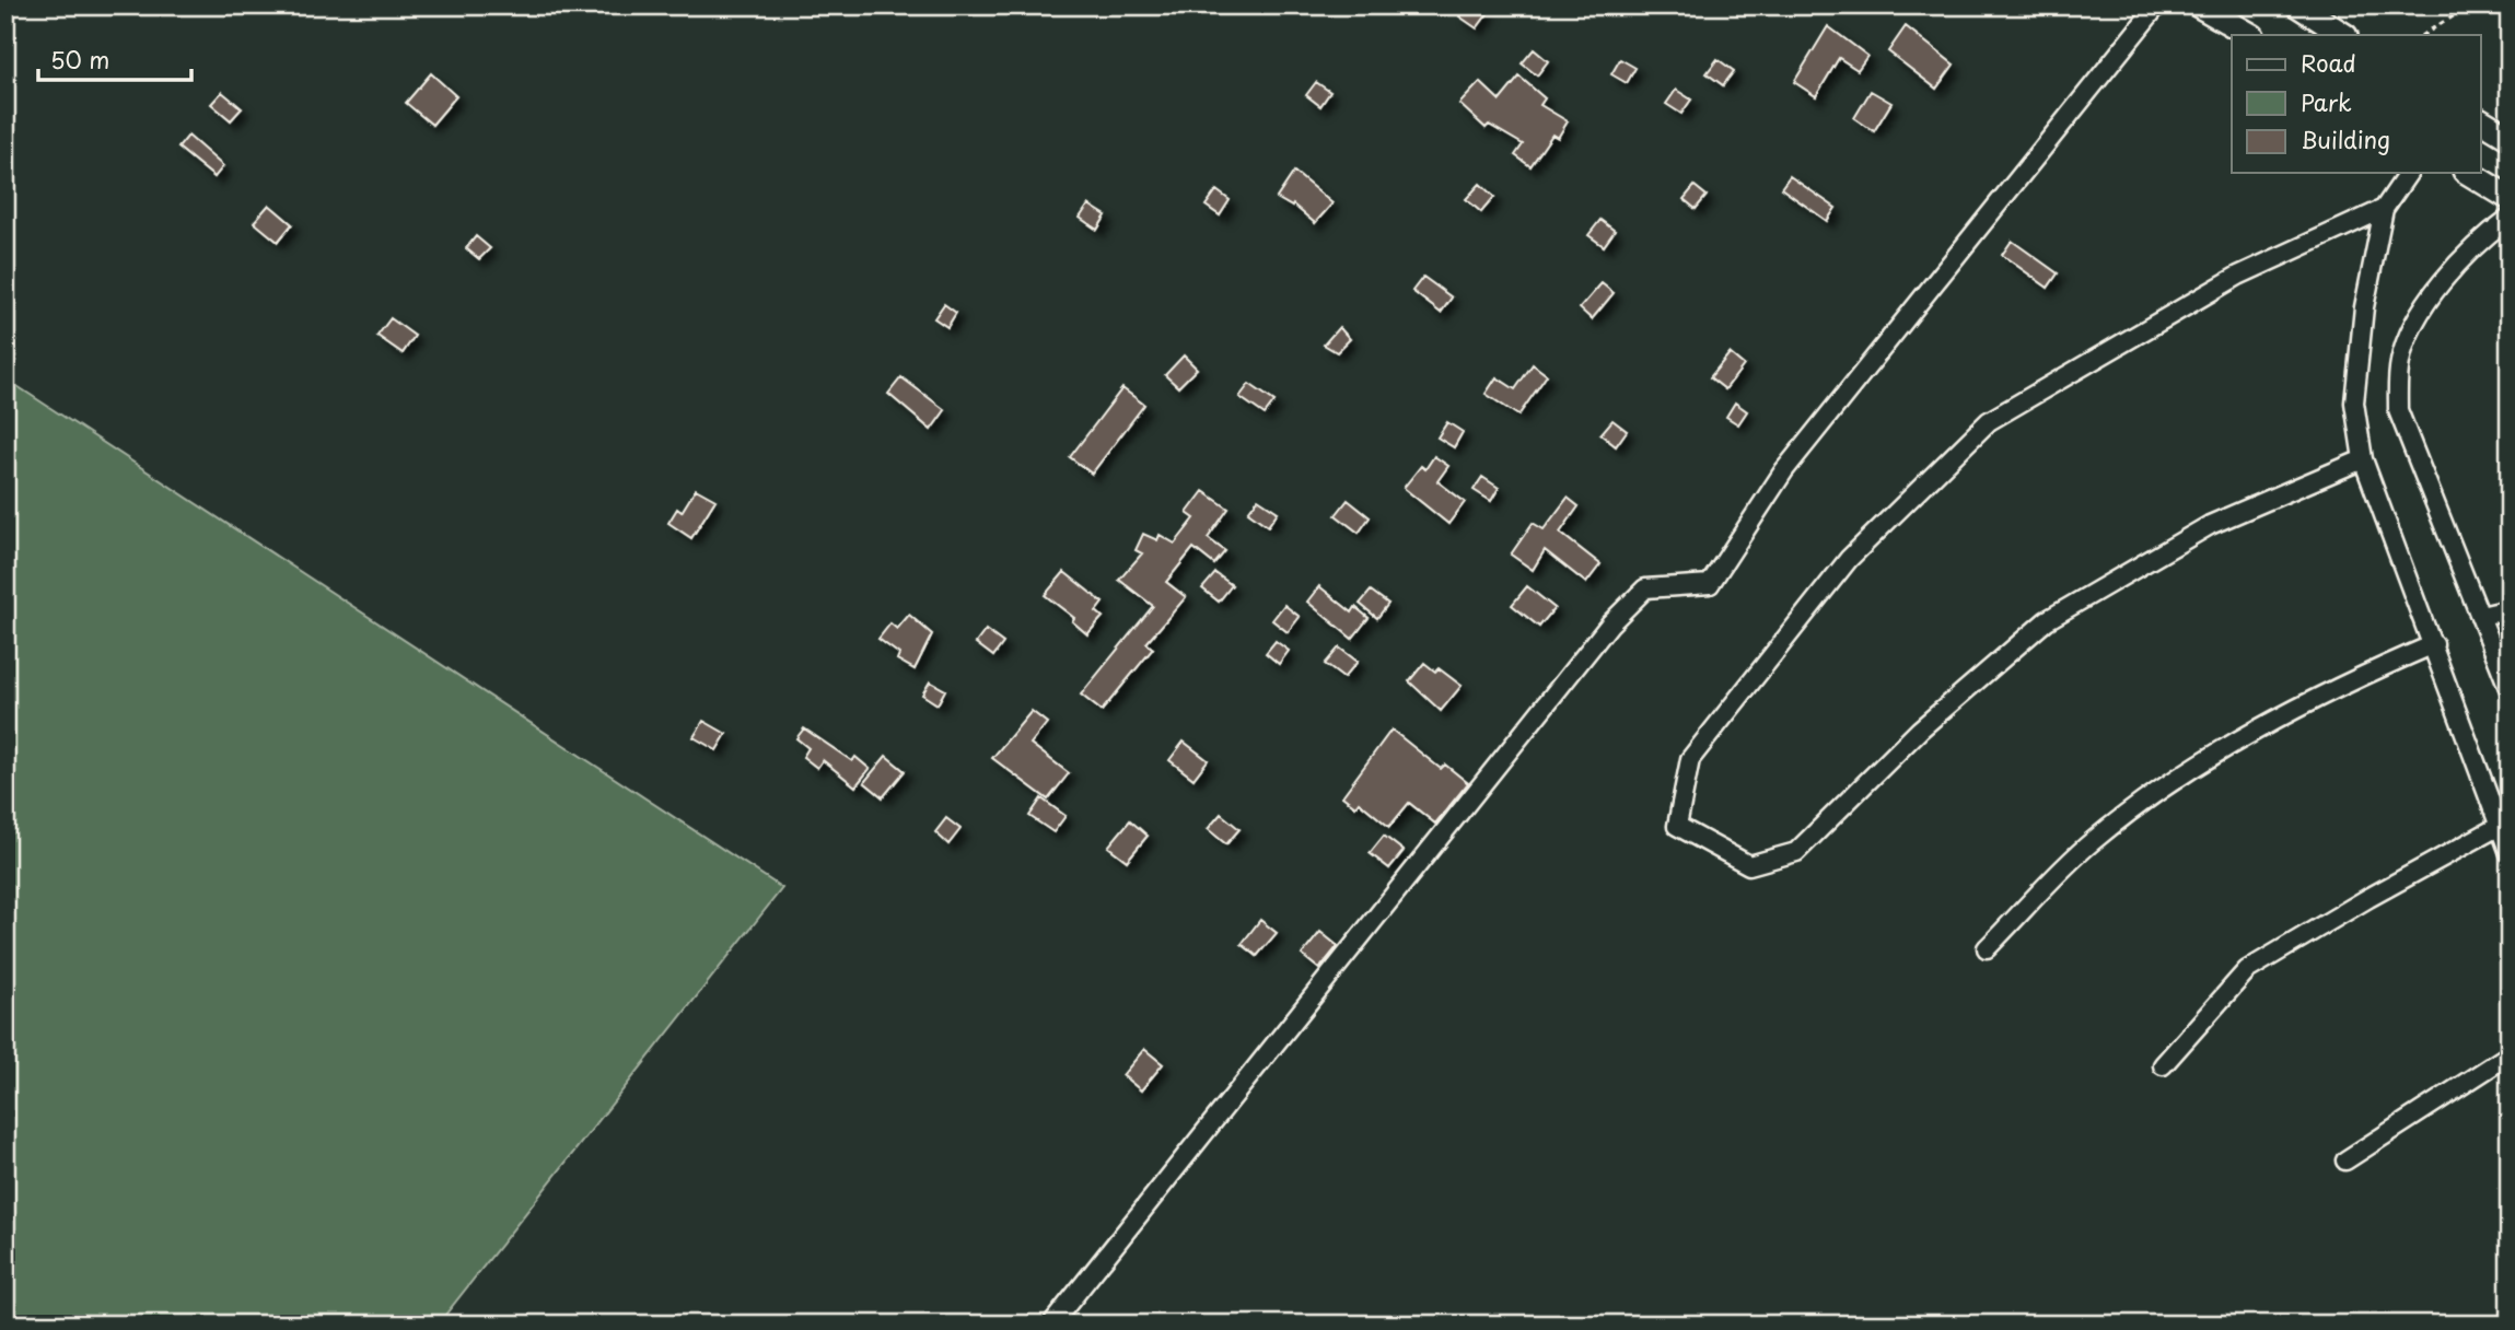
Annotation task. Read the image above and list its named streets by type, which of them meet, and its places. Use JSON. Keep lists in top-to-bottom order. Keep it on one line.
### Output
{"legend":["Road","Park","Building"],"scale_bar":"50 m"}
